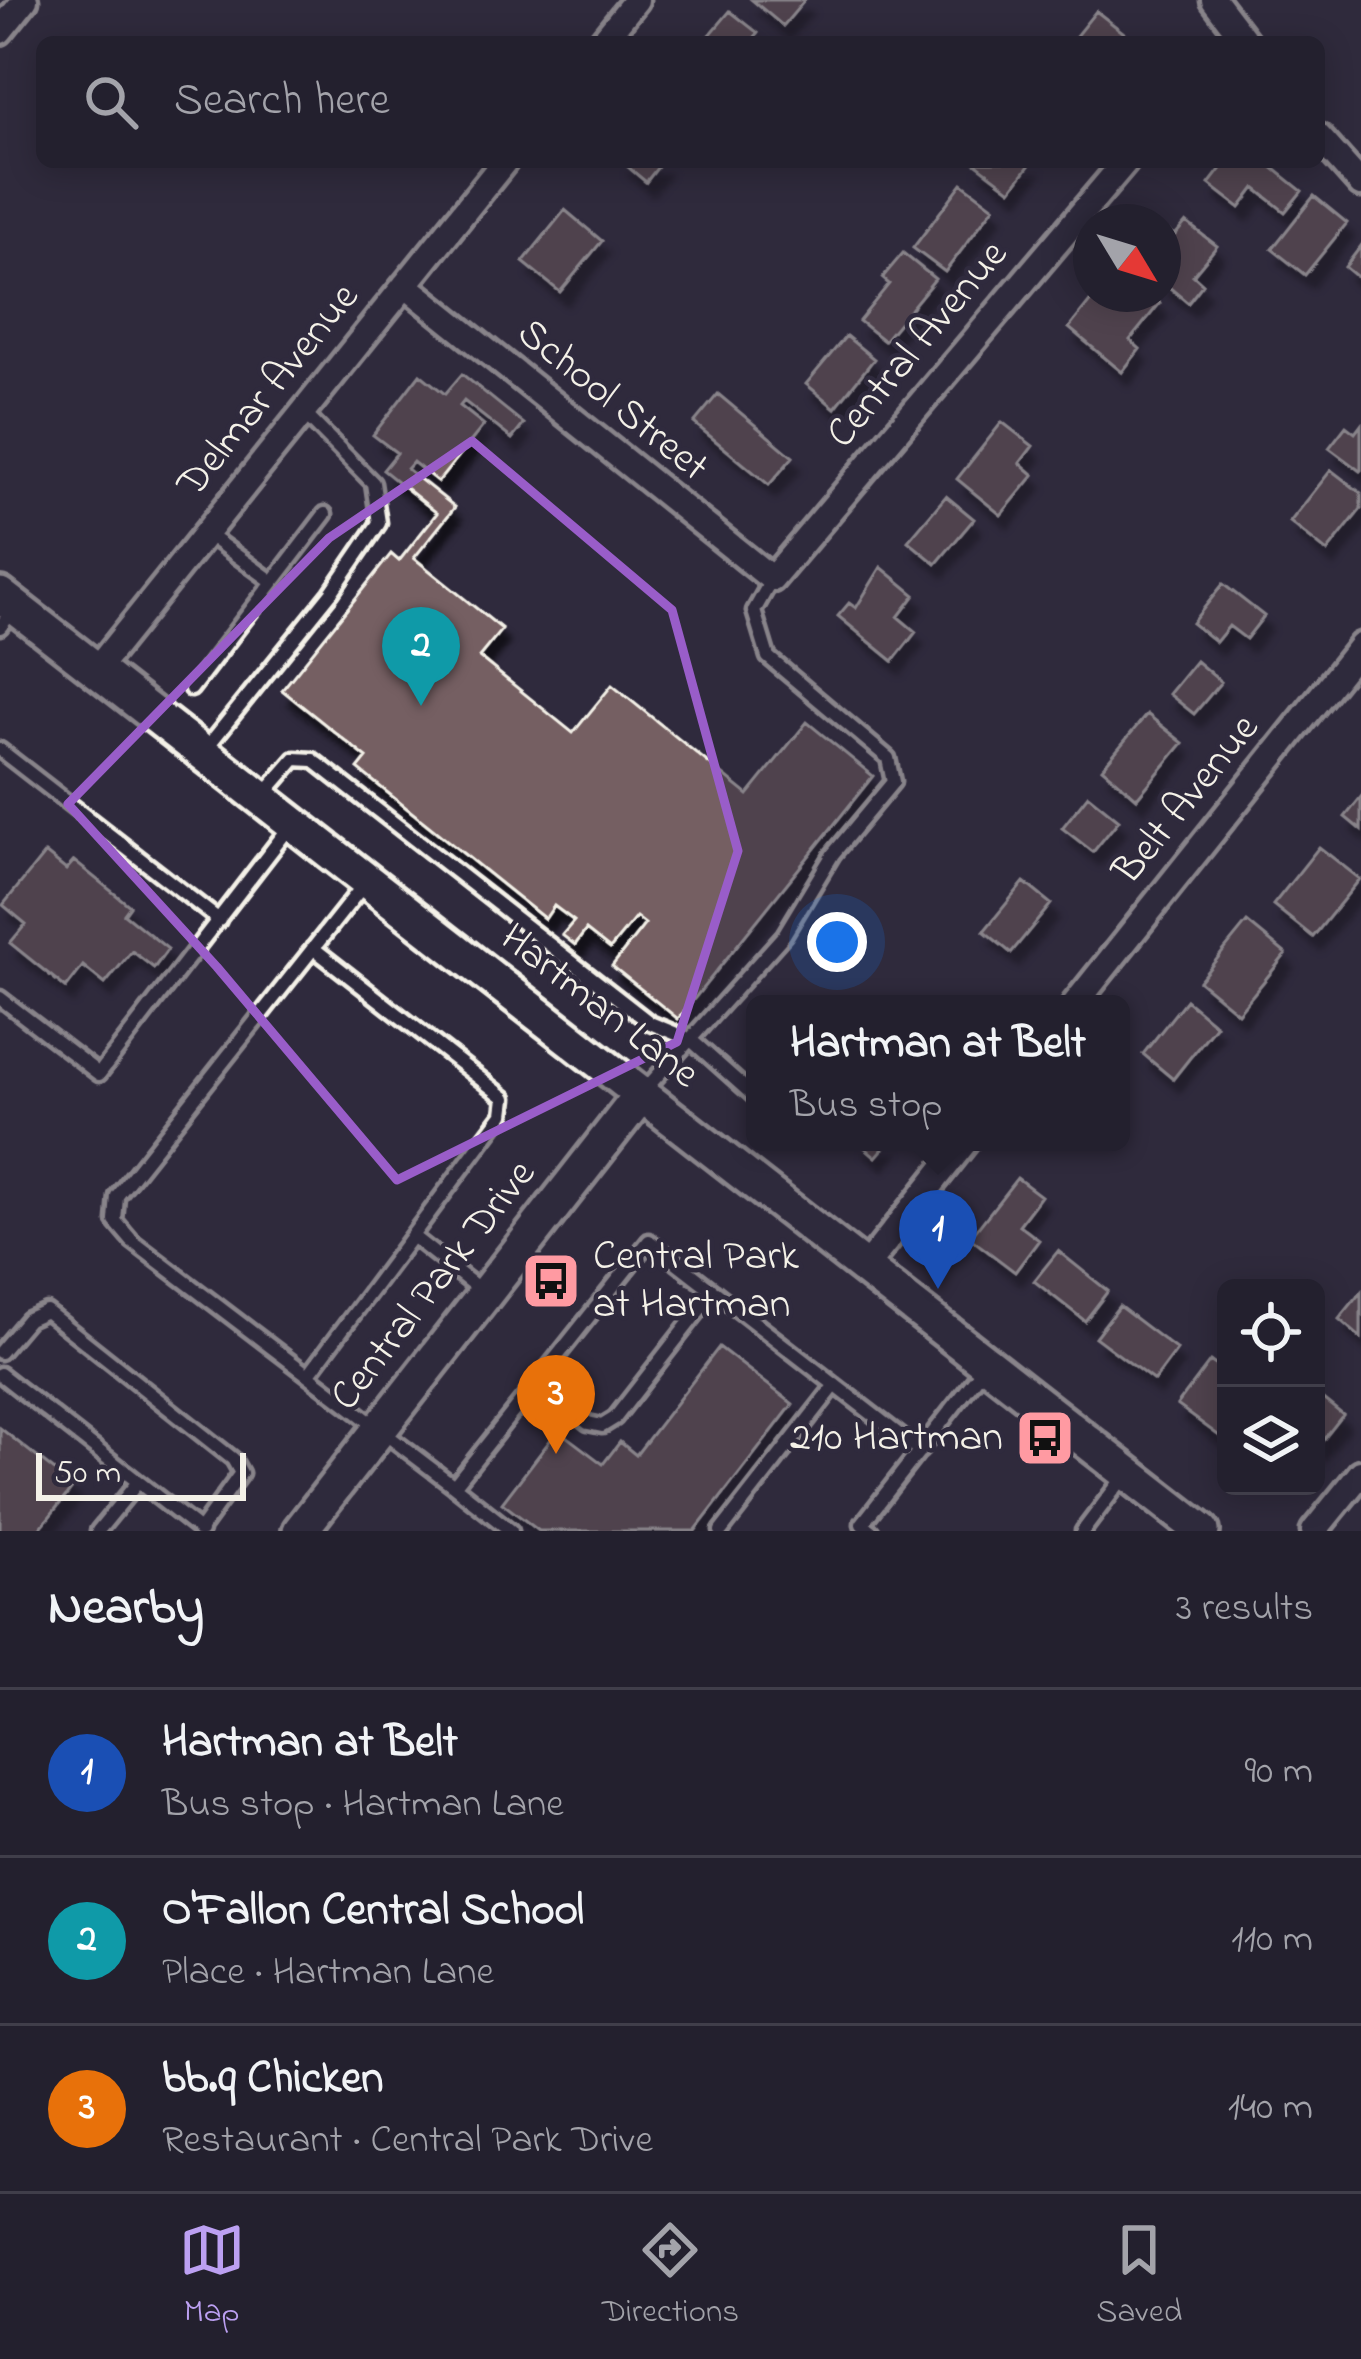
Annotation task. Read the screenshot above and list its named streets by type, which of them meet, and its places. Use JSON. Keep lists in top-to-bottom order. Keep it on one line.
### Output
{"streets":{"street":["Central Avenue","Delmar Avenue","School Street","Belt Avenue","Hartman Lane","Central Park Drive"]},"crossings":[["Central Avenue","School Street"],["Delmar Avenue","School Street"],["Delmar Avenue","Hartman Lane"],["Hartman Lane","Central Park Drive"]],"places":{"bus stop":["Central Park at Hartman","210 Hartman"]},"scale_bar":"50 m","north":"bottom right","page":{"search":"Search here","pins":["2","1","3"],"popup":["Hartman at Belt","Bus stop"],"scale":"50 m","heading":["Nearby","3 results"],"list":[{"mark":"1","name":"Hartman at Belt","note":"Bus stop · Hartman Lane","value":"90 m"},{"mark":"2","name":"O'Fallon Central School","note":"Place · Hartman Lane","value":"110 m"},{"mark":"3","name":"bb.q Chicken","note":"Restaurant · Central Park Drive","value":"140 m"}],"nav":["Map","Directions","Saved"]}}
